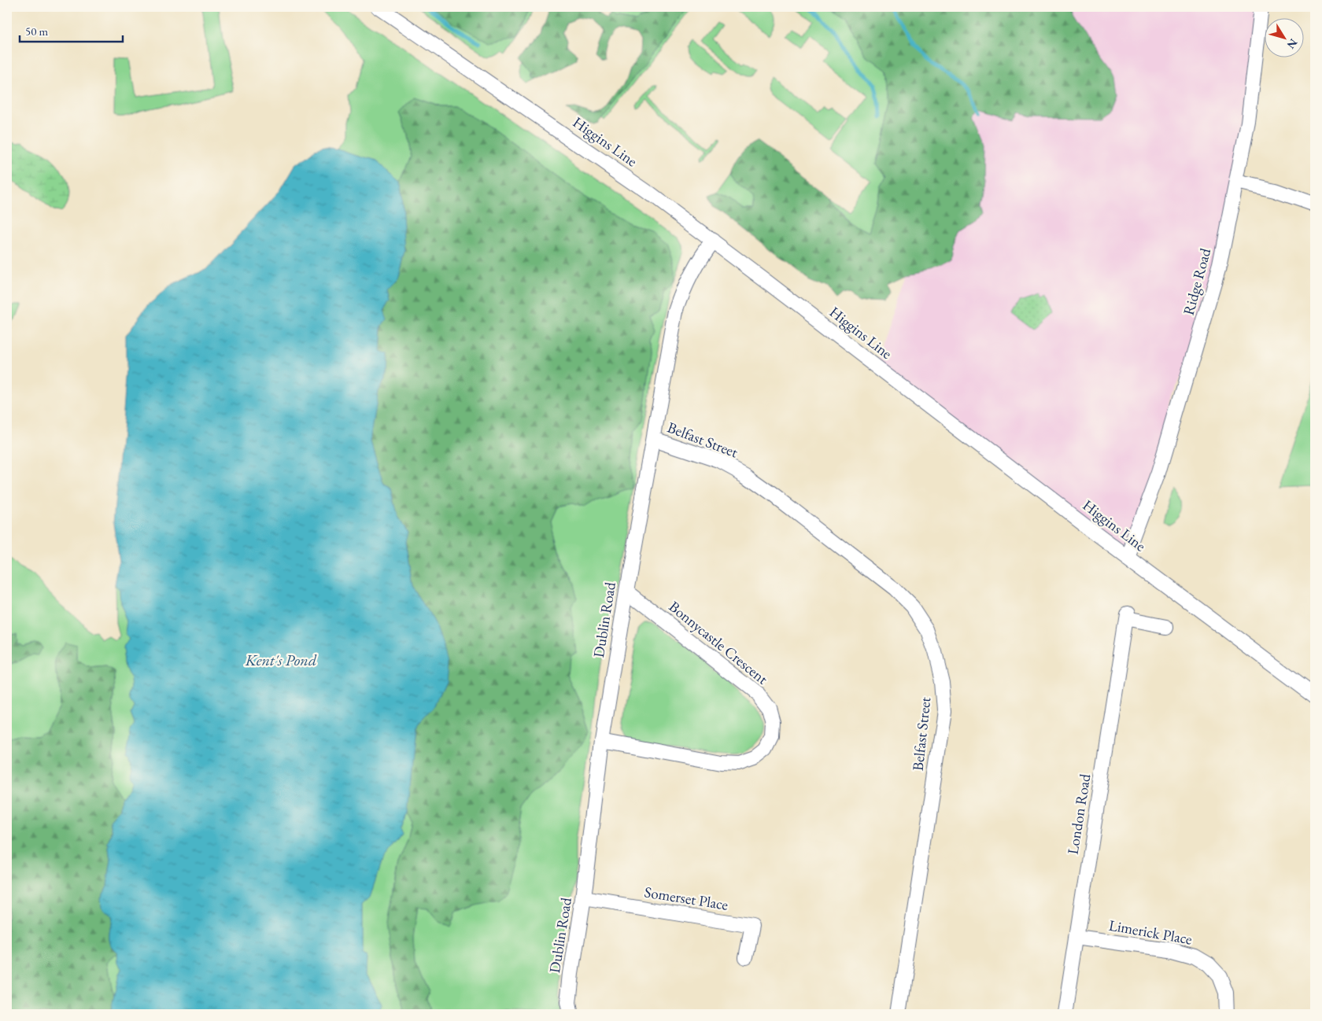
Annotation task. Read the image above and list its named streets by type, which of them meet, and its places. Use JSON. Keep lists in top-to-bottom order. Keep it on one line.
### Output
{"streets":{"street":["Higgins Line","Ridge Road","Belfast Street","Dublin Road","Bonnycastle Crescent","London Road","Somerset Place","Limerick Place"]},"crossings":[["Higgins Line","Ridge Road"],["Higgins Line","Dublin Road"],["Belfast Street","Dublin Road"],["Dublin Road","Bonnycastle Crescent"],["Dublin Road","Somerset Place"],["London Road","Limerick Place"]],"water":["Kent's Pond"],"scale_bar":"50 m","north":"bottom right"}
